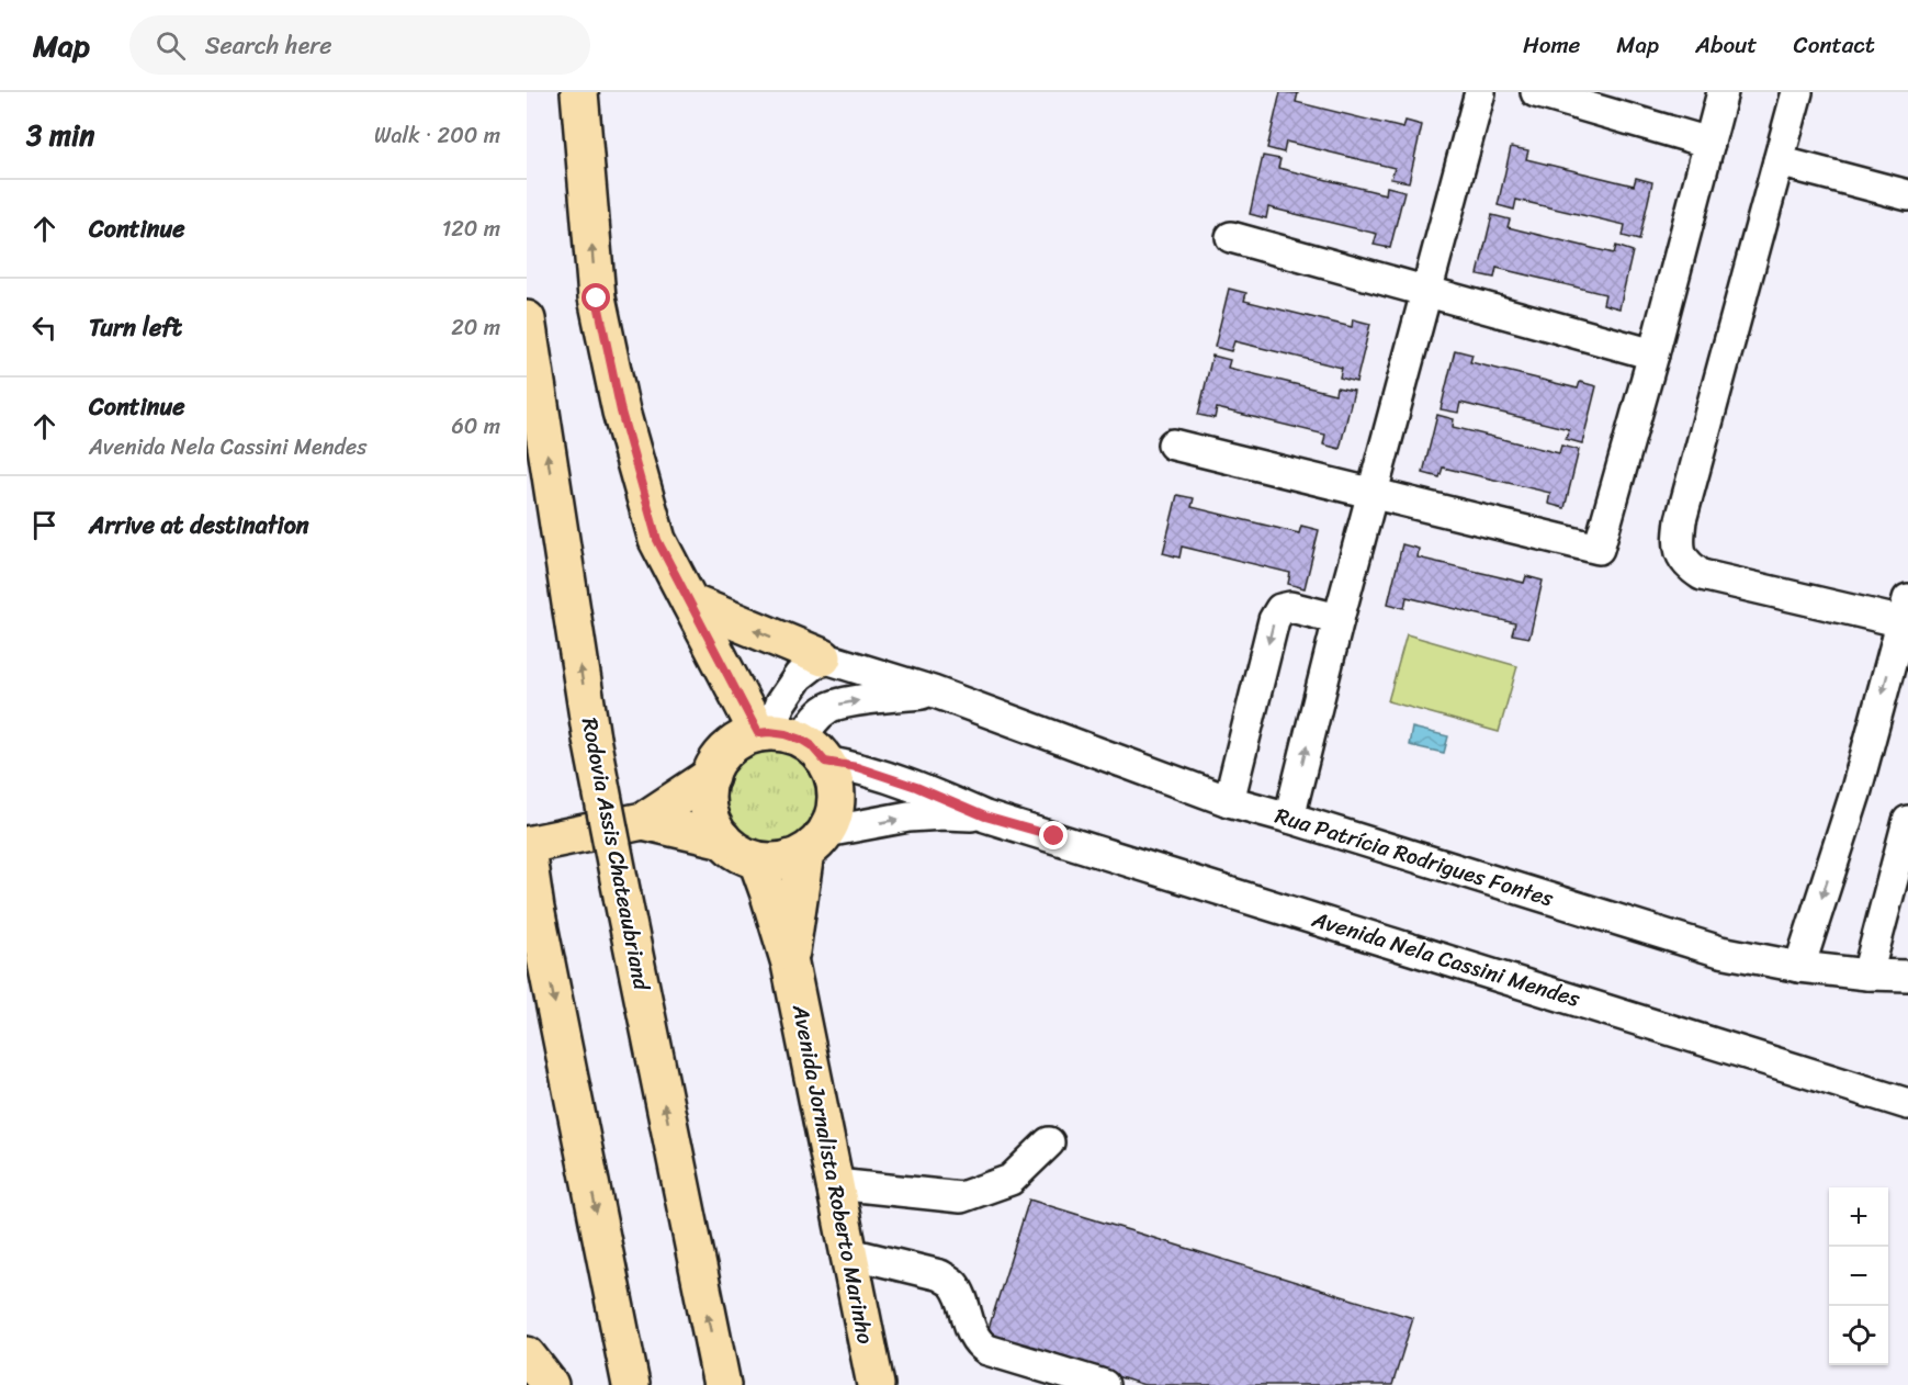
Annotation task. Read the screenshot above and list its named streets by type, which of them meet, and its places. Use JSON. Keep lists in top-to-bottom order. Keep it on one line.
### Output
{"streets":{"main road":["Rodovia Assis Chateaubriand","Avenida Jornalista Roberto Marinho"],"street":["Rua Patrícia Rodrigues Fontes","Avenida Nela Cassini Mendes"]},"crossings":[["Rua Patrícia Rodrigues Fontes","Avenida Nela Cassini Mendes"],["Rua Patrícia Rodrigues Fontes","Avenida Jornalista Roberto Marinho"],["Avenida Nela Cassini Mendes","Avenida Jornalista Roberto Marinho"]],"page":{"header":"Map","search":"Search here","nav":["Home","Map","About","Contact"],"heading":["3 min","Walk · 200 m"],"list":[["Continue","120 m"],["Turn left","20 m"],["Continue","Avenida Nela Cassini Mendes","60 m"],"Arrive at destination"],"map_buttons":["+","−"]}}
